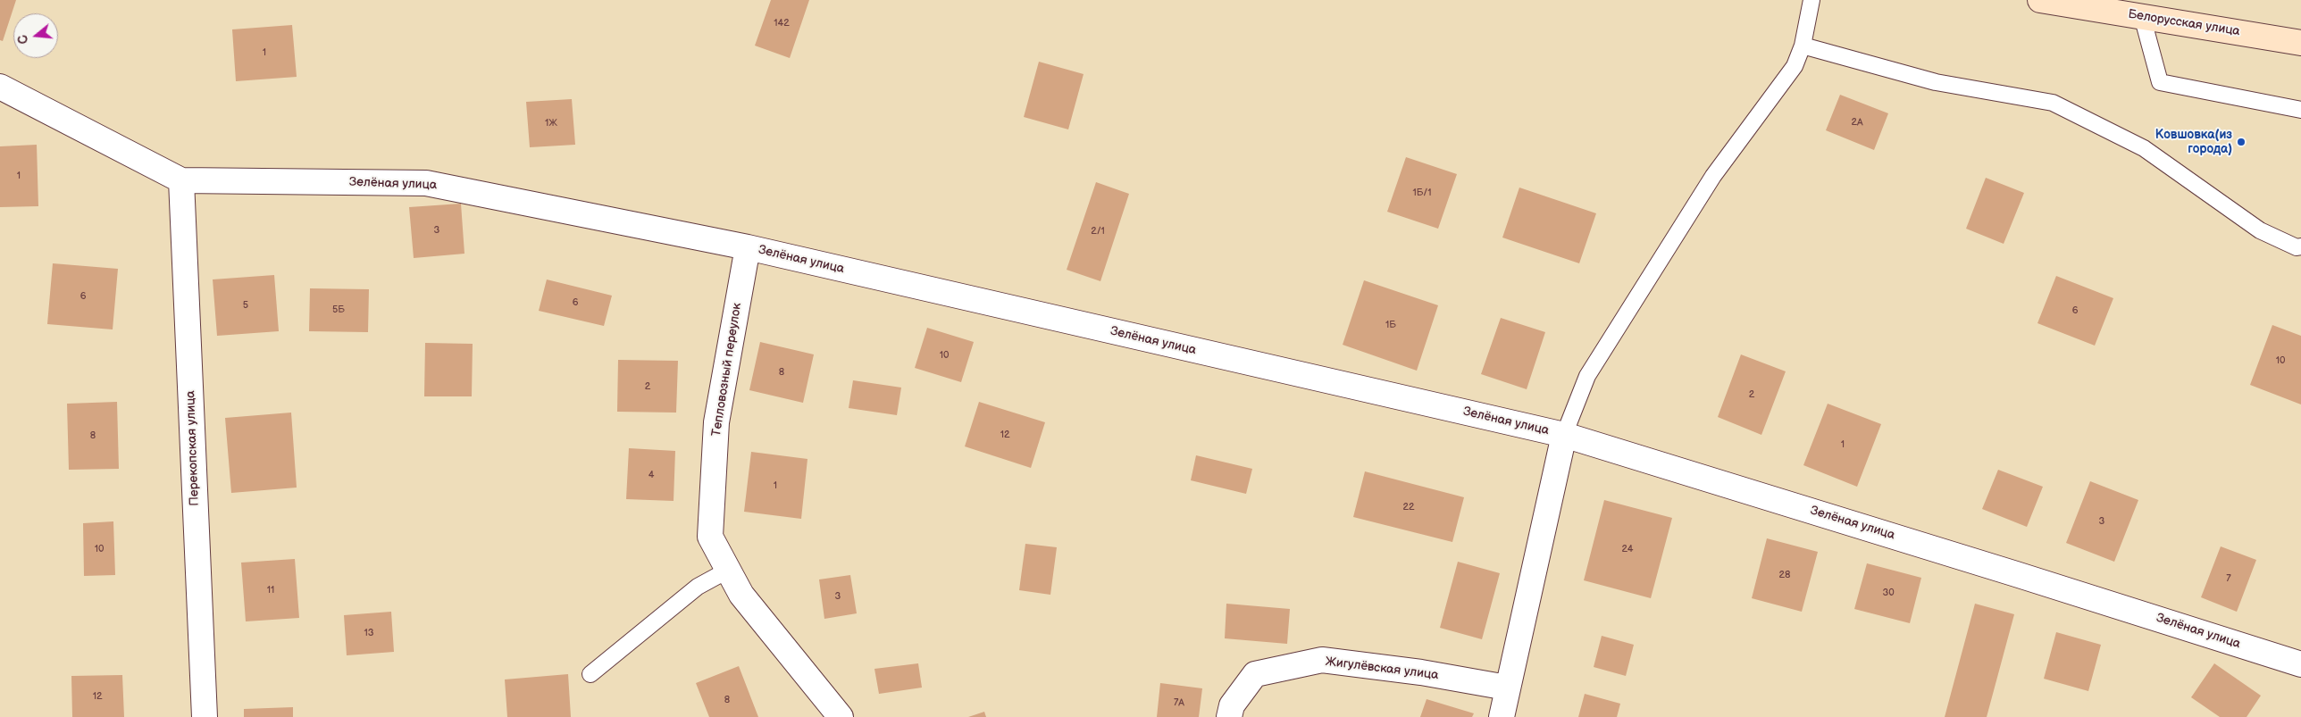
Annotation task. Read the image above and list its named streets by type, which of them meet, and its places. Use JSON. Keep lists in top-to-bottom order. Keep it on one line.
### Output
{"streets":{"main road":["Белорусская улица"],"street":["Зелёная улица","Тепловозный переулок","Перекопская улица","Жигулёвская улица"]},"crossings":[["Зелёная улица","Тепловозный переулок"],["Зелёная улица","Перекопская улица"]],"places":["Ковшовка(из города)"],"house_numbers":["142","1","2А","1Ж","1","1Б/1","3","2/1","6","6","5","5Б","6","1Б","10","10","8","2","2","12","8","1","4","1","22","3","10","24","28","7","11","30","3","13","12","8","7А"],"north":"left"}
